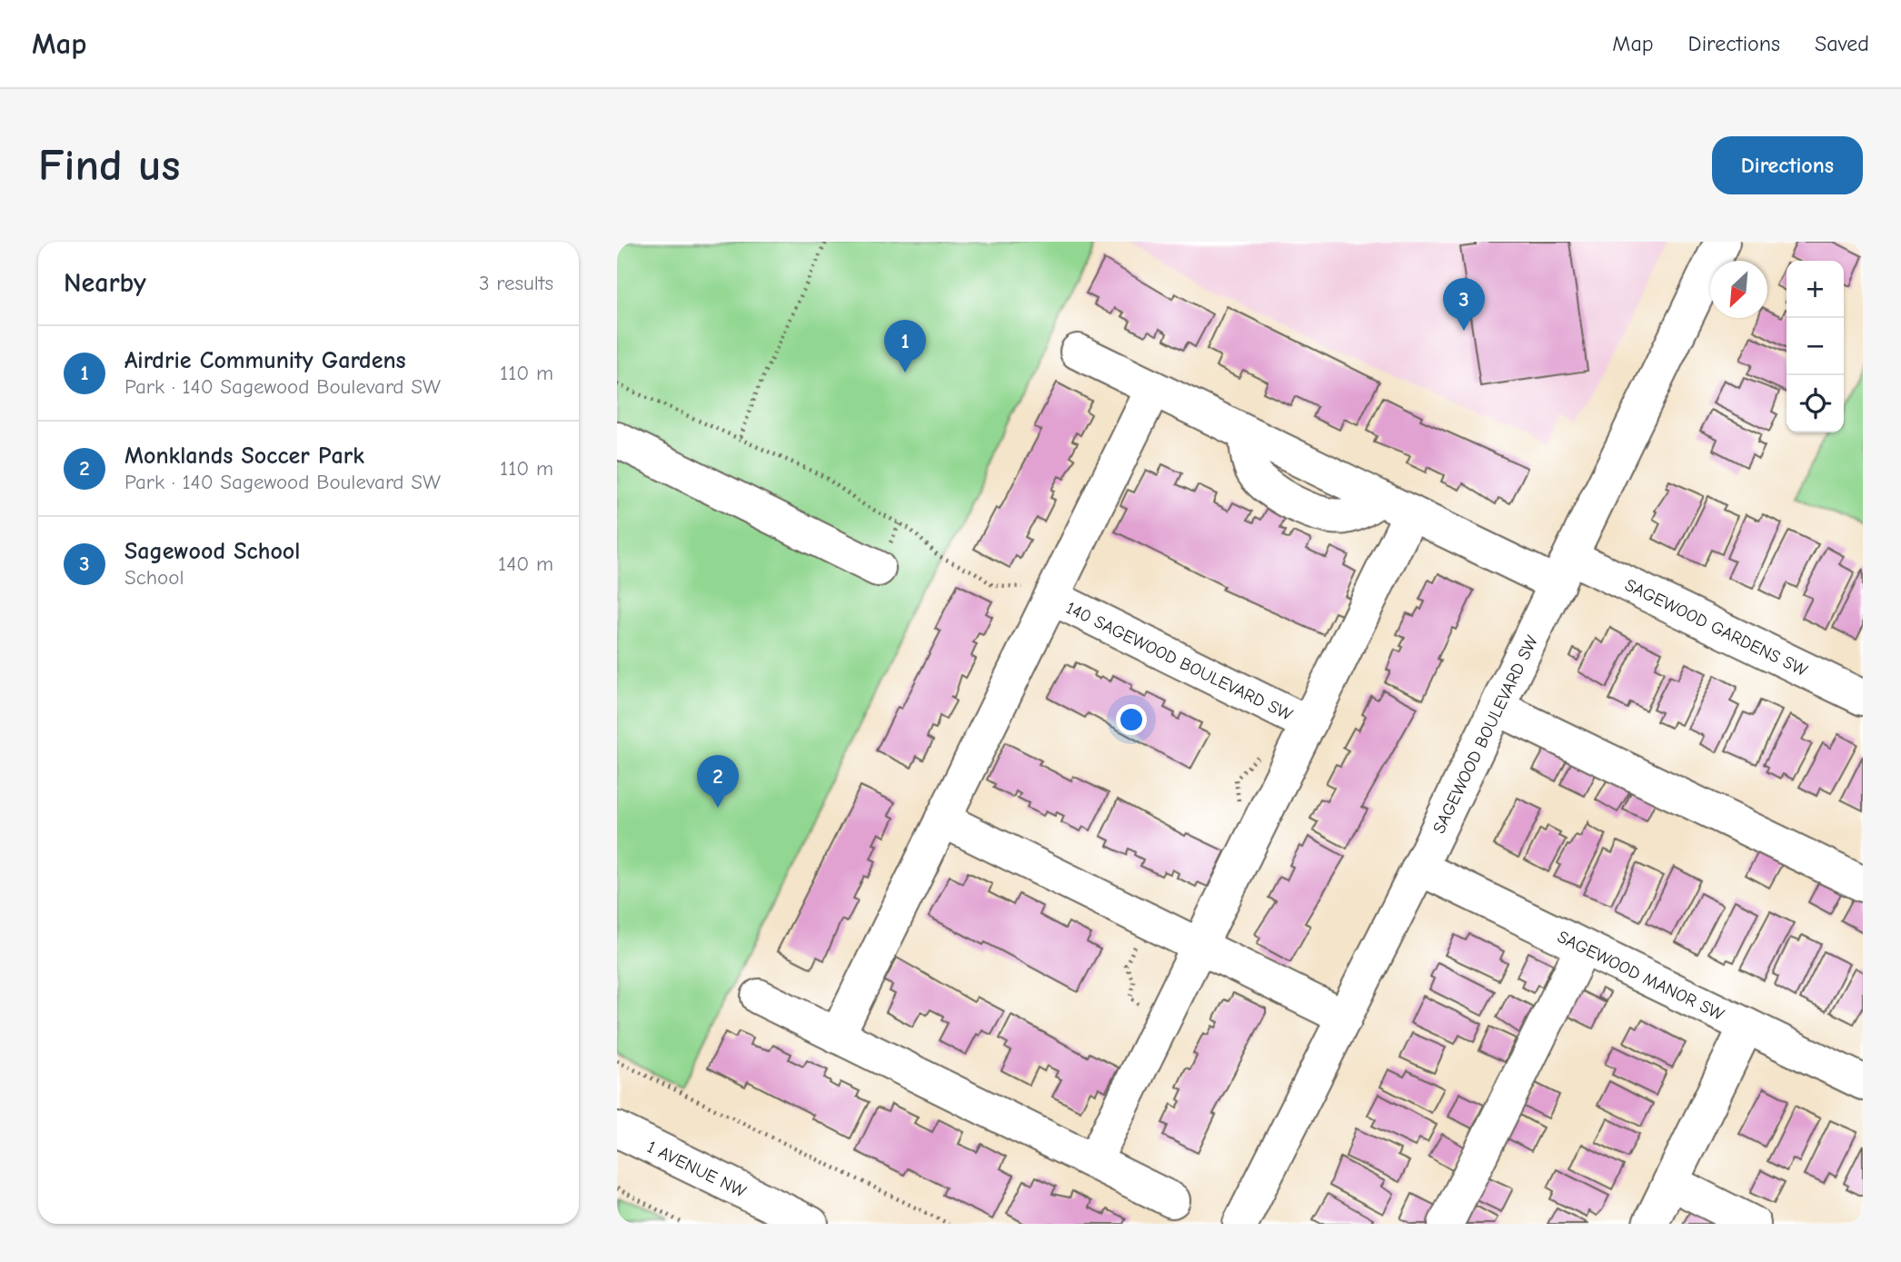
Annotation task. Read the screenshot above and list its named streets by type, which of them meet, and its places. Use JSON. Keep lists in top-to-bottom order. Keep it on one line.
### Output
{"streets":{"street":["SAGEWOOD GARDENS SW","140 SAGEWOOD BOULEVARD SW","SAGEWOOD BOULEVARD SW","SAGEWOOD MANOR SW","1 AVENUE NW"]},"crossings":[["SAGEWOOD GARDENS SW","SAGEWOOD BOULEVARD SW"],["SAGEWOOD BOULEVARD SW","SAGEWOOD MANOR SW"]],"north":"bottom left","page":{"header":"Map","nav":["Map","Directions","Saved"],"buttons":"Directions","title":"Find us","heading":["Nearby","3 results"],"map_buttons":["+","−"],"pins":["3","1","2"],"list":[{"mark":"1","name":"Airdrie Community Gardens","note":"Park · 140 Sagewood Boulevard SW","value":"110 m"},{"mark":"2","name":"Monklands Soccer Park","note":"Park · 140 Sagewood Boulevard SW","value":"110 m"},{"mark":"3","name":"Sagewood School","note":"School","value":"140 m"}]}}
